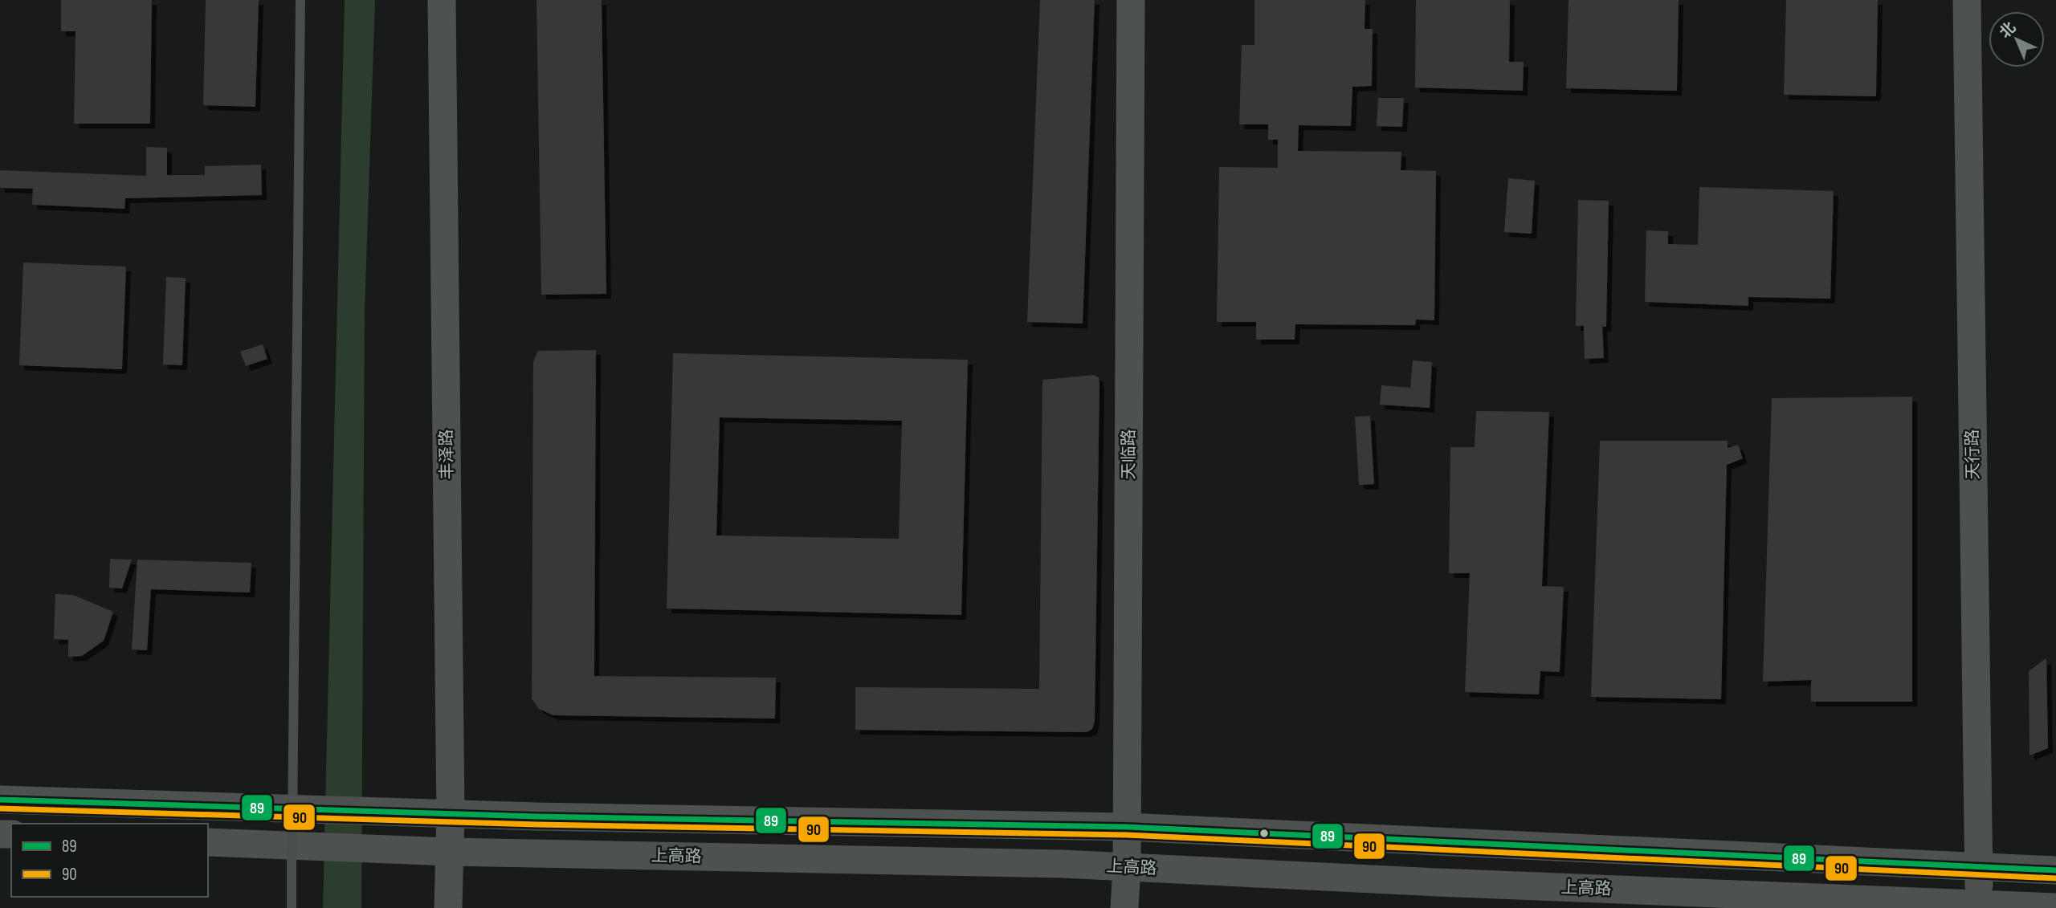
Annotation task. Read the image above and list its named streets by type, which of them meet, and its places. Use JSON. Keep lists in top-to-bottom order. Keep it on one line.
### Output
{"streets":{"main road":["丰泽路","天临路","天行路","上高路"]},"crossings":[["丰泽路","上高路"],["天临路","上高路"],["天行路","上高路"]],"lines":["transit line 89","transit line 90"],"legend":["89","90"],"north":"top left"}
